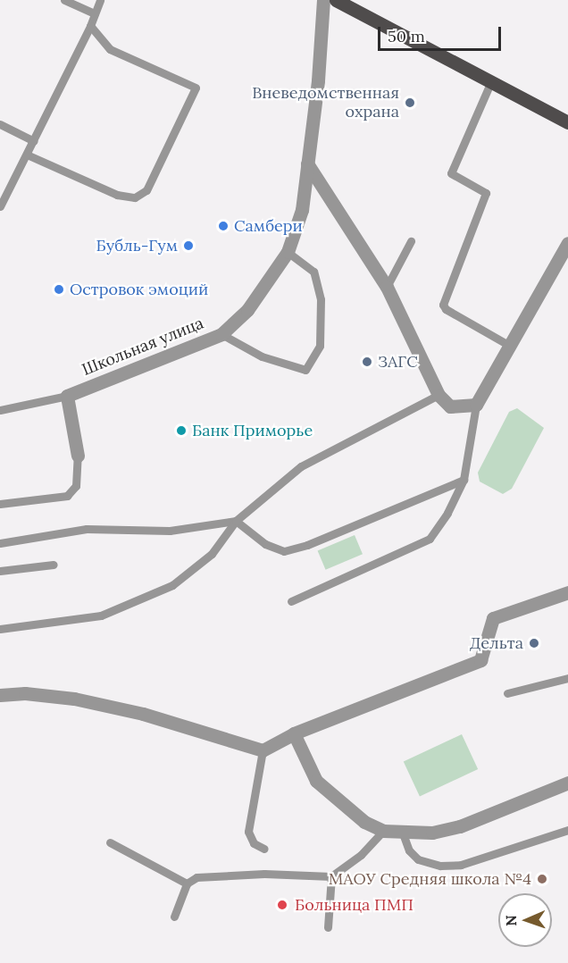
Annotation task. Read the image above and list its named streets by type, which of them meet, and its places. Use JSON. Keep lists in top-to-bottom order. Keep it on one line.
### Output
{"streets":{"street":["Школьная улица"]},"places":["Вневедомственная охрана","Самбери","Бубль-Гум","Островок эмоций","ЗАГС","Банк Приморье","Дельта","МАОУ Средняя школа №4","Больница ПМП"],"scale_bar":"50 m","north":"left"}
